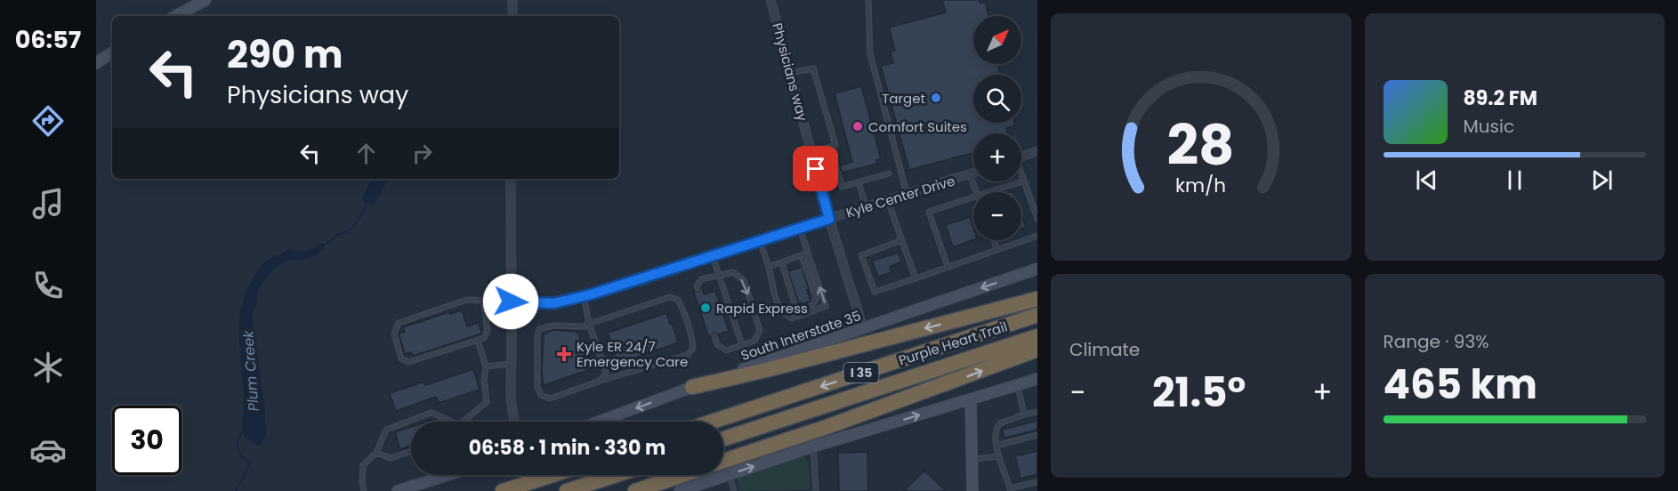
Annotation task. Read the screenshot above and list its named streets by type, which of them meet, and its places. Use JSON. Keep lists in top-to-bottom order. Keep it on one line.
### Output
{"streets":{"highway":["Purple Heart Trail","I 35"],"main road":["South Interstate 35"],"street":["Physicians way","Kyle Center Drive"]},"crossings":[["Physicians way","Kyle Center Drive"],["Physicians way","South Interstate 35"]],"one_way":["South Interstate 35"],"water":["Plum Creek"],"places":{"other":["Target","Comfort Suites","Rapid Express"],"health":["Kyle ER 24/7 Emergency Care"]},"north":"top right","page":{"tabs":"06:57","map_buttons":["+","−"],"turn":["290 m","Physicians way"],"song":["89.2 FM","Music"],"tile":["Climate",["Range · 93%","465 km"]],"heat":["−","21.5°","+"],"limit":"30","trip":"06:58 · 1 min · 330 m","gauge":["28","km/h"]}}
